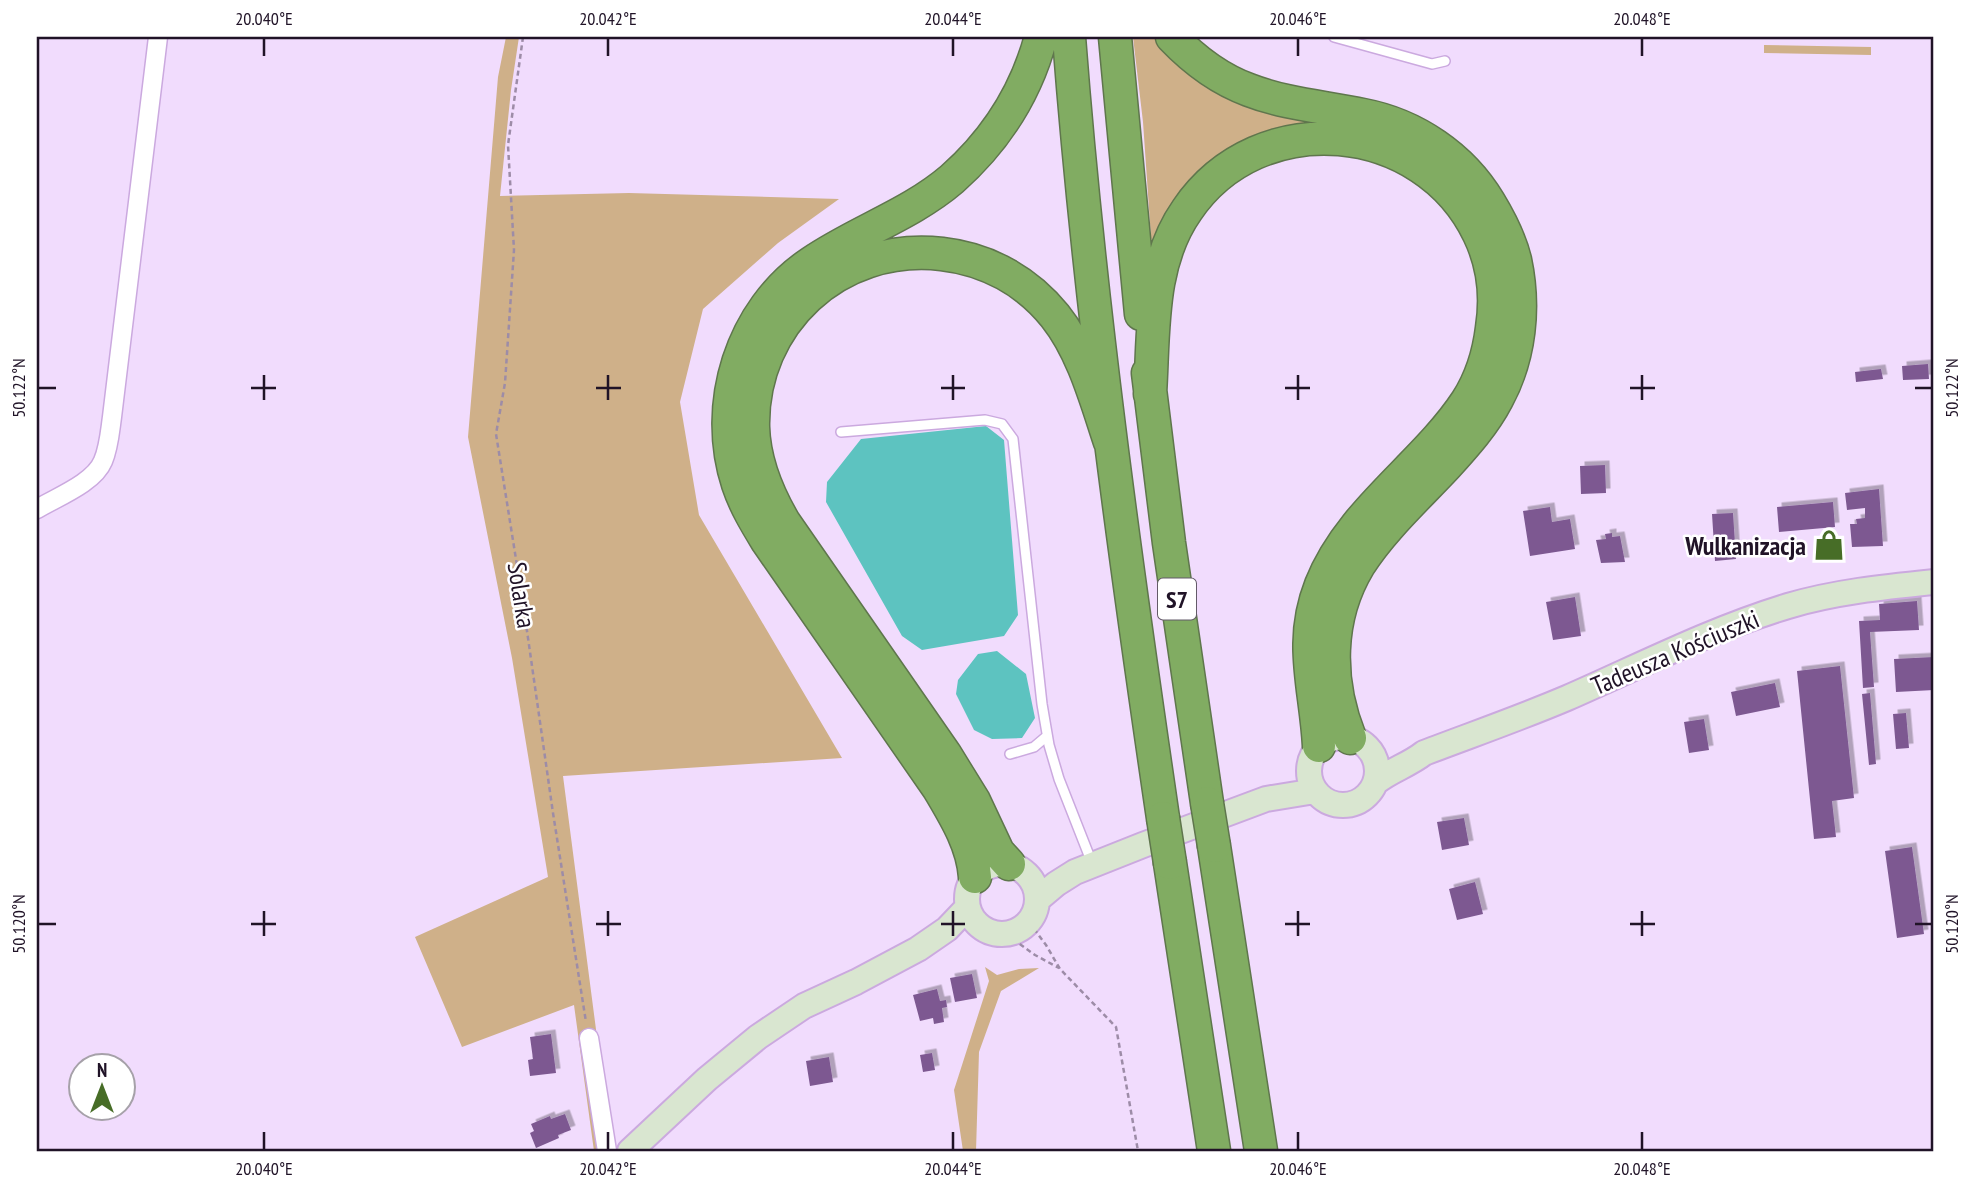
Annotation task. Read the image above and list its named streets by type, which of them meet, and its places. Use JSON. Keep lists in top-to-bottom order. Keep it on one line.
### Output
{"streets":{"highway":["S7"],"street":["Tadeusza Kościuszki"],"path":["Solarka"]},"places":{"shop":["Wulkanizacja"]},"north":"top","coordinates":["20.040°E","20.042°E","20.044°E","20.046°E","20.048°E","50.122°N","50.120°N"]}
